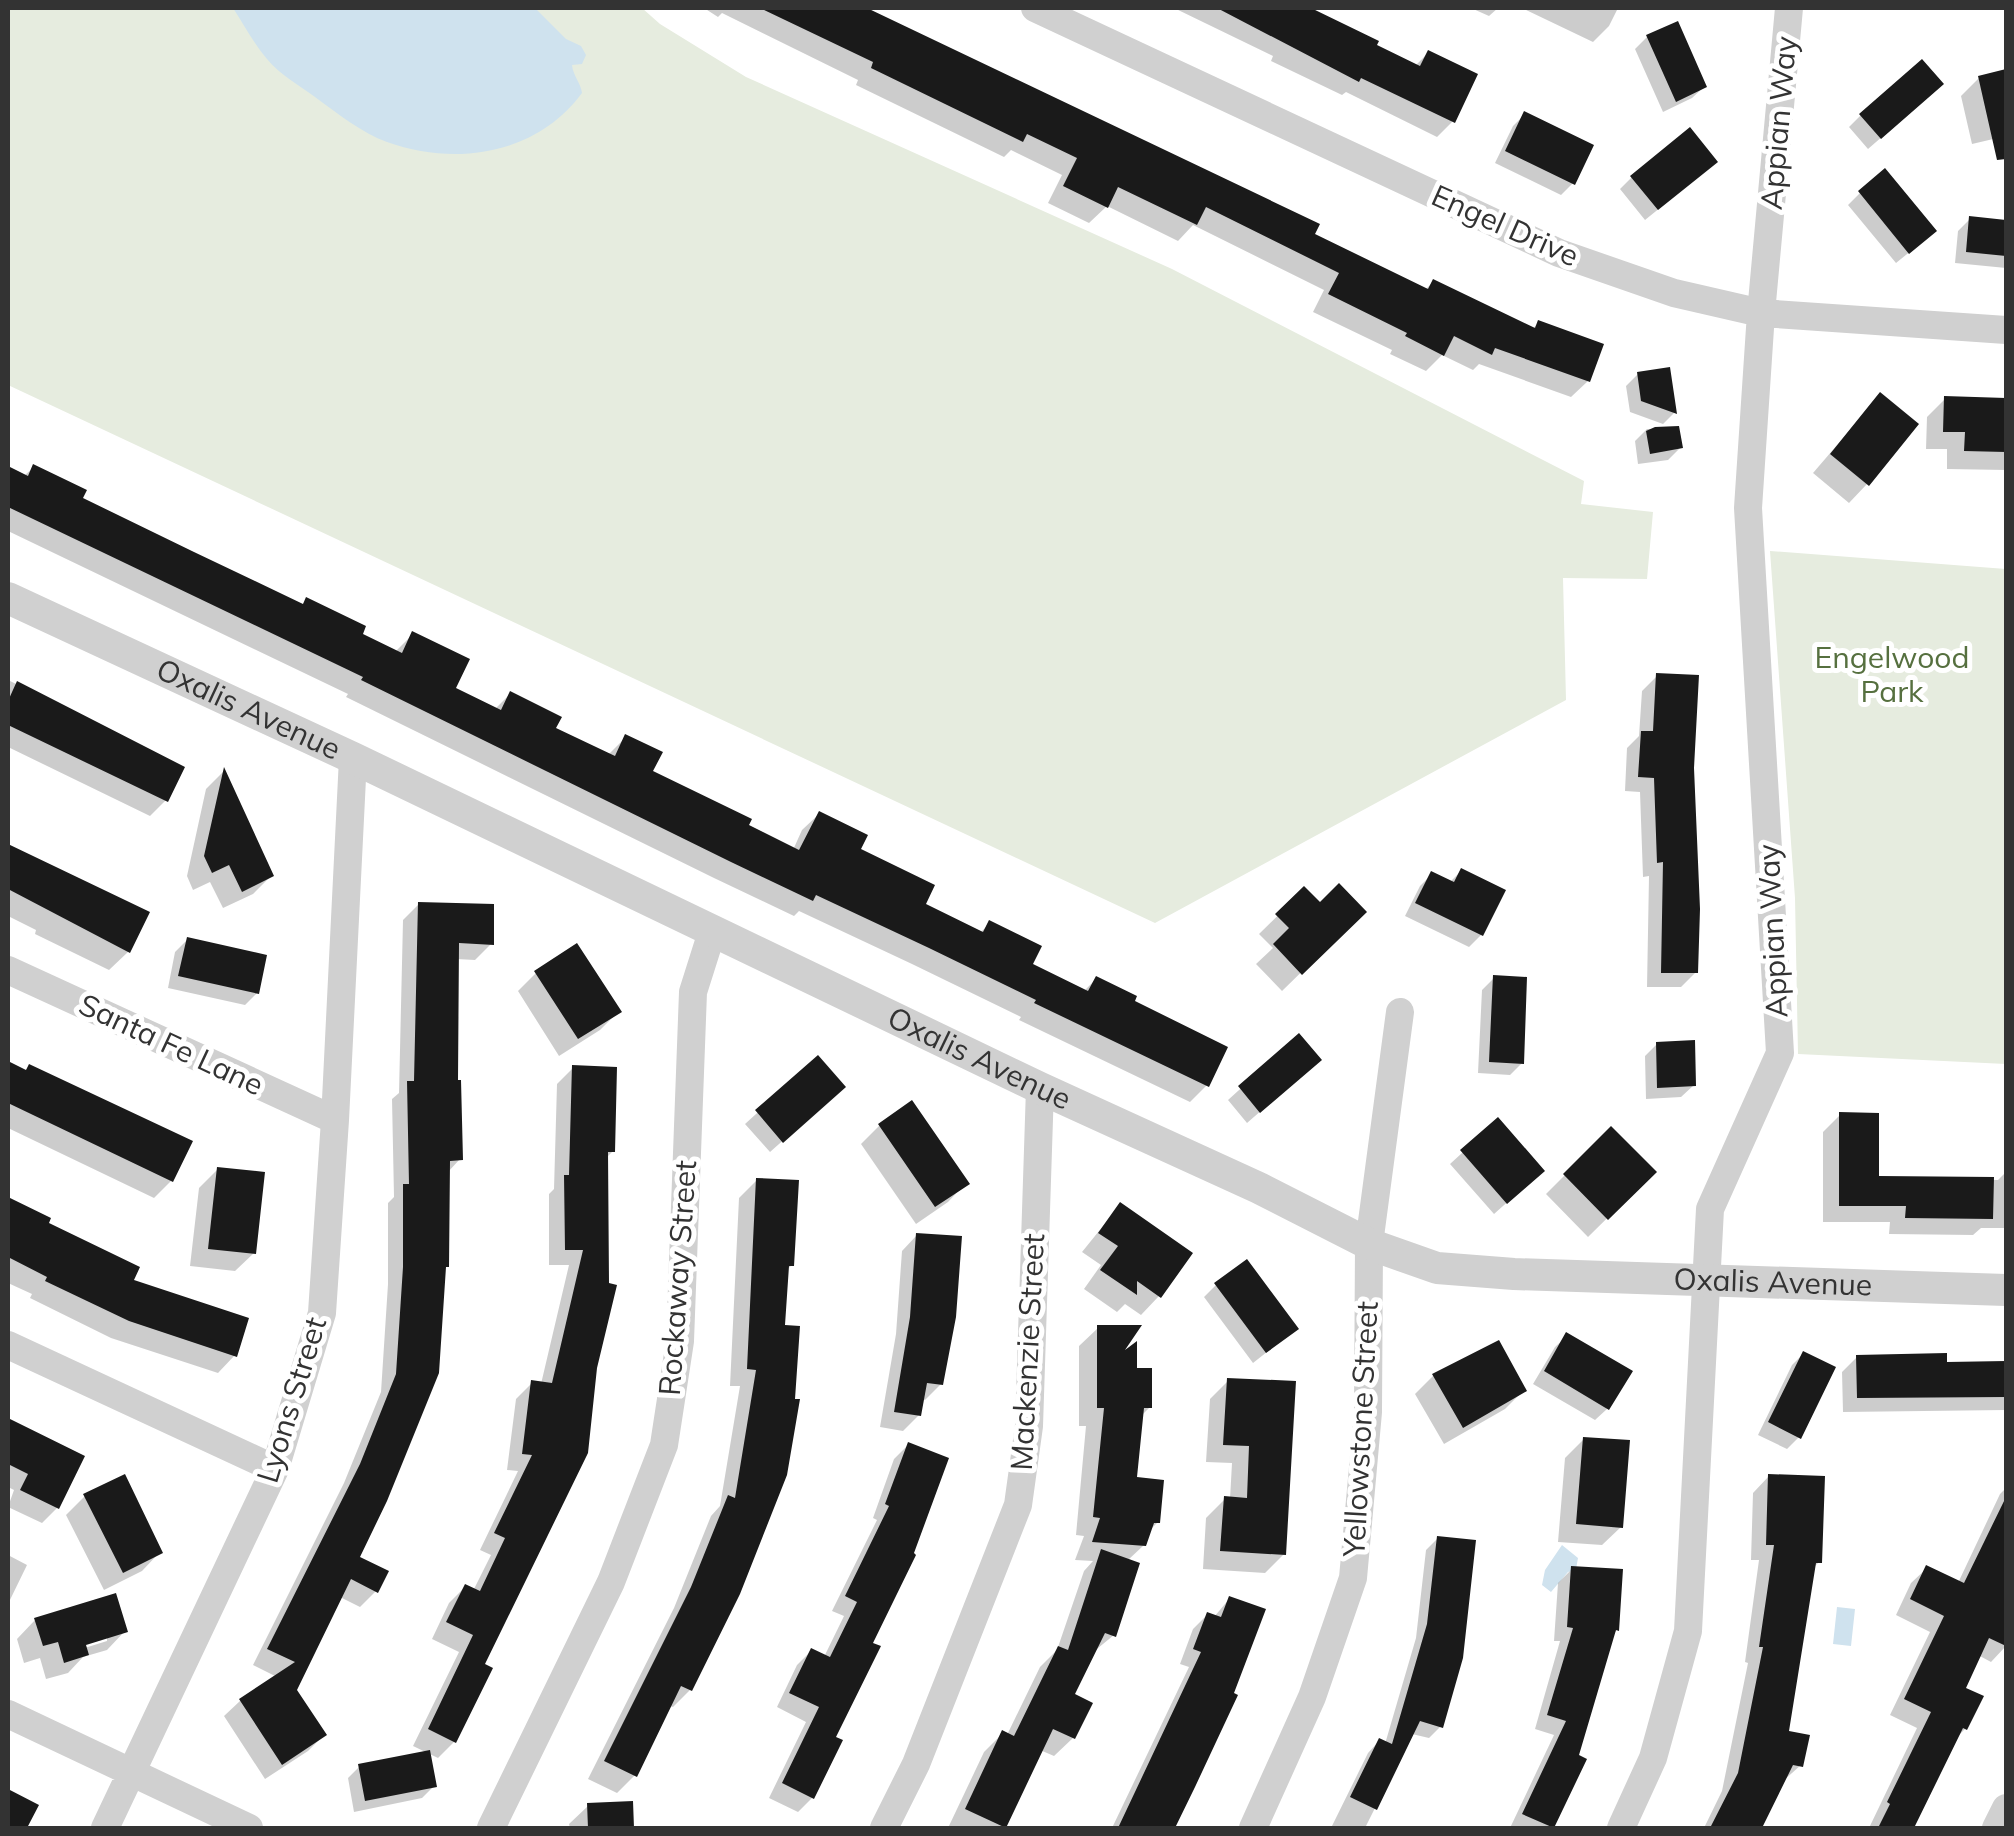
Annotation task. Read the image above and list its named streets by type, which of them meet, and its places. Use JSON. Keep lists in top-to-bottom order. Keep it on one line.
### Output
{"streets":{"street":["Appian Way","Engel Drive","Oxalis Avenue","Santa Fe Lane","Rockaway Street","Mackenzie Street","Lyons Street","Yellowstone Street"]},"crossings":[["Appian Way","Engel Drive"],["Appian Way","Oxalis Avenue"],["Oxalis Avenue","Rockaway Street"],["Oxalis Avenue","Mackenzie Street"],["Oxalis Avenue","Lyons Street"],["Oxalis Avenue","Yellowstone Street"],["Santa Fe Lane","Lyons Street"]],"parks":["Engelwood Park"]}
